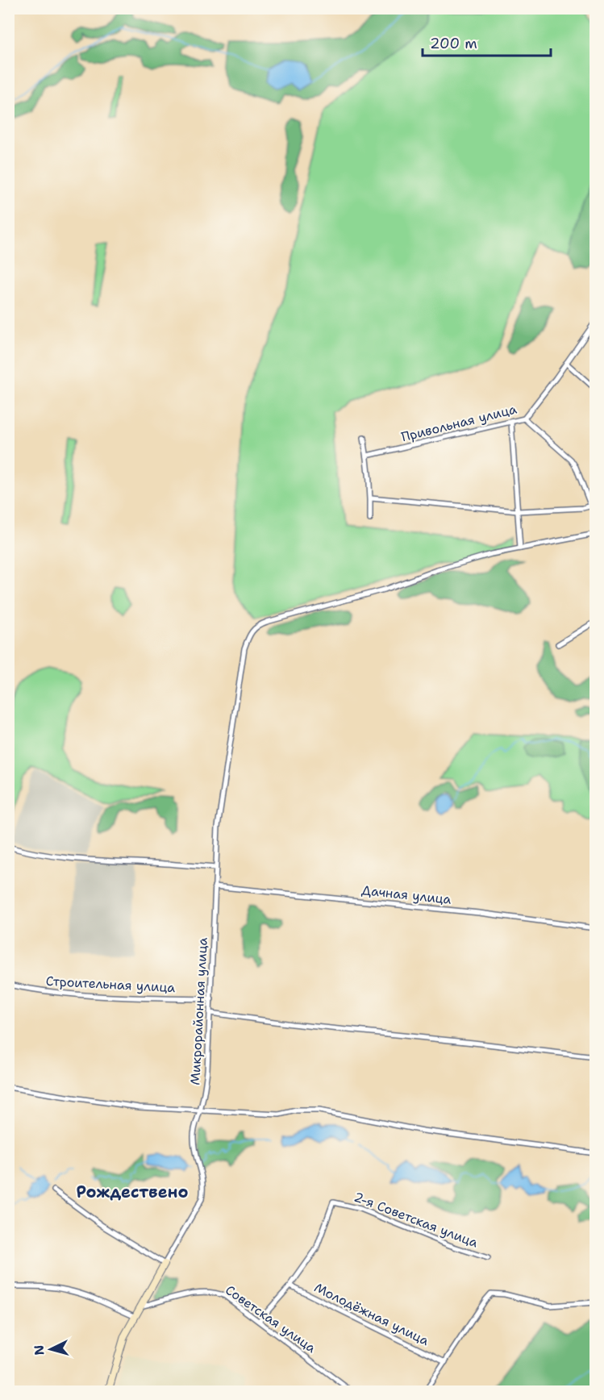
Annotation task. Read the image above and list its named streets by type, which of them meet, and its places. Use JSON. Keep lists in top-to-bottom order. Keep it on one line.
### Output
{"streets":{"street":["Привольная улица","Дачная улица","Строительная улица","Микрорайонная улица","2-я Советская улица","Молодёжная улица","Советская улица"]},"crossings":[["Дачная улица","Микрорайонная улица"],["Строительная улица","Микрорайонная улица"],["Микрорайонная улица","Советская улица"],["2-я Советская улица","Молодёжная улица"],["2-я Советская улица","Советская улица"]],"districts":["Рождествено"],"scale_bar":"200 m","north":"left"}
